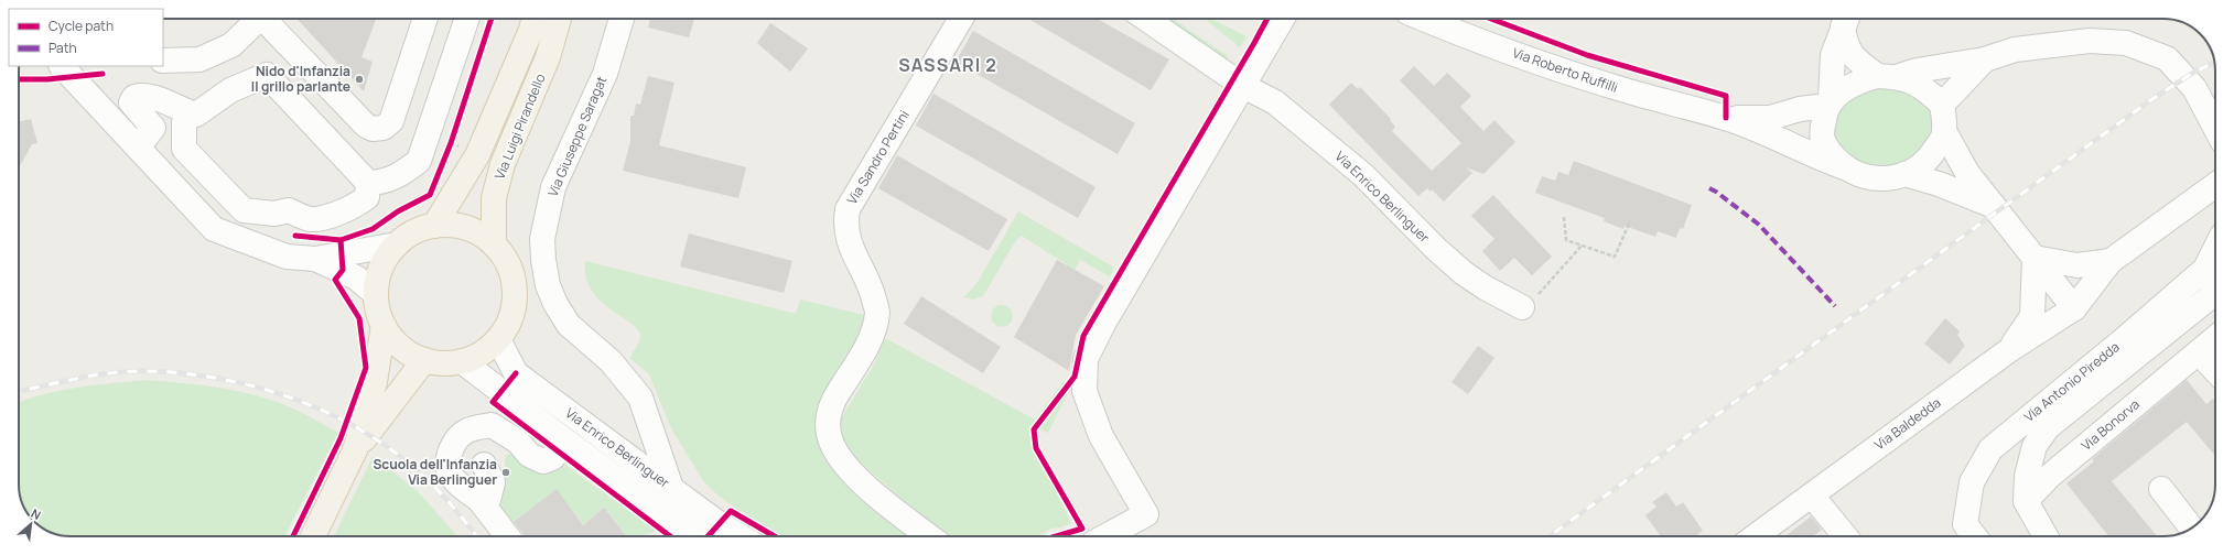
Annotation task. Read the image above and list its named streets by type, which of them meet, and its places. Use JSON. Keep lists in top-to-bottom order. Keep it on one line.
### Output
{"streets":{"main road":["Via Luigi Pirandello"],"street":["Via Roberto Ruffilli","Via Giuseppe Saragat","Via Sandro Pertini","Via Enrico Berlinguer","Via Antonio Piredda","Via Baldedda","Via Bonorva"]},"crossings":[["Via Luigi Pirandello","Via Enrico Berlinguer"],["Via Giuseppe Saragat","Via Enrico Berlinguer"],["Via Antonio Piredda","Via Bonorva"]],"districts":["SASSARI 2"],"places":["Nido d'Infanzia Il grillo parlante","Scuola dell'Infanzia Via Berlinguer"],"legend":["Cycle path","Path"],"north":"top right"}
